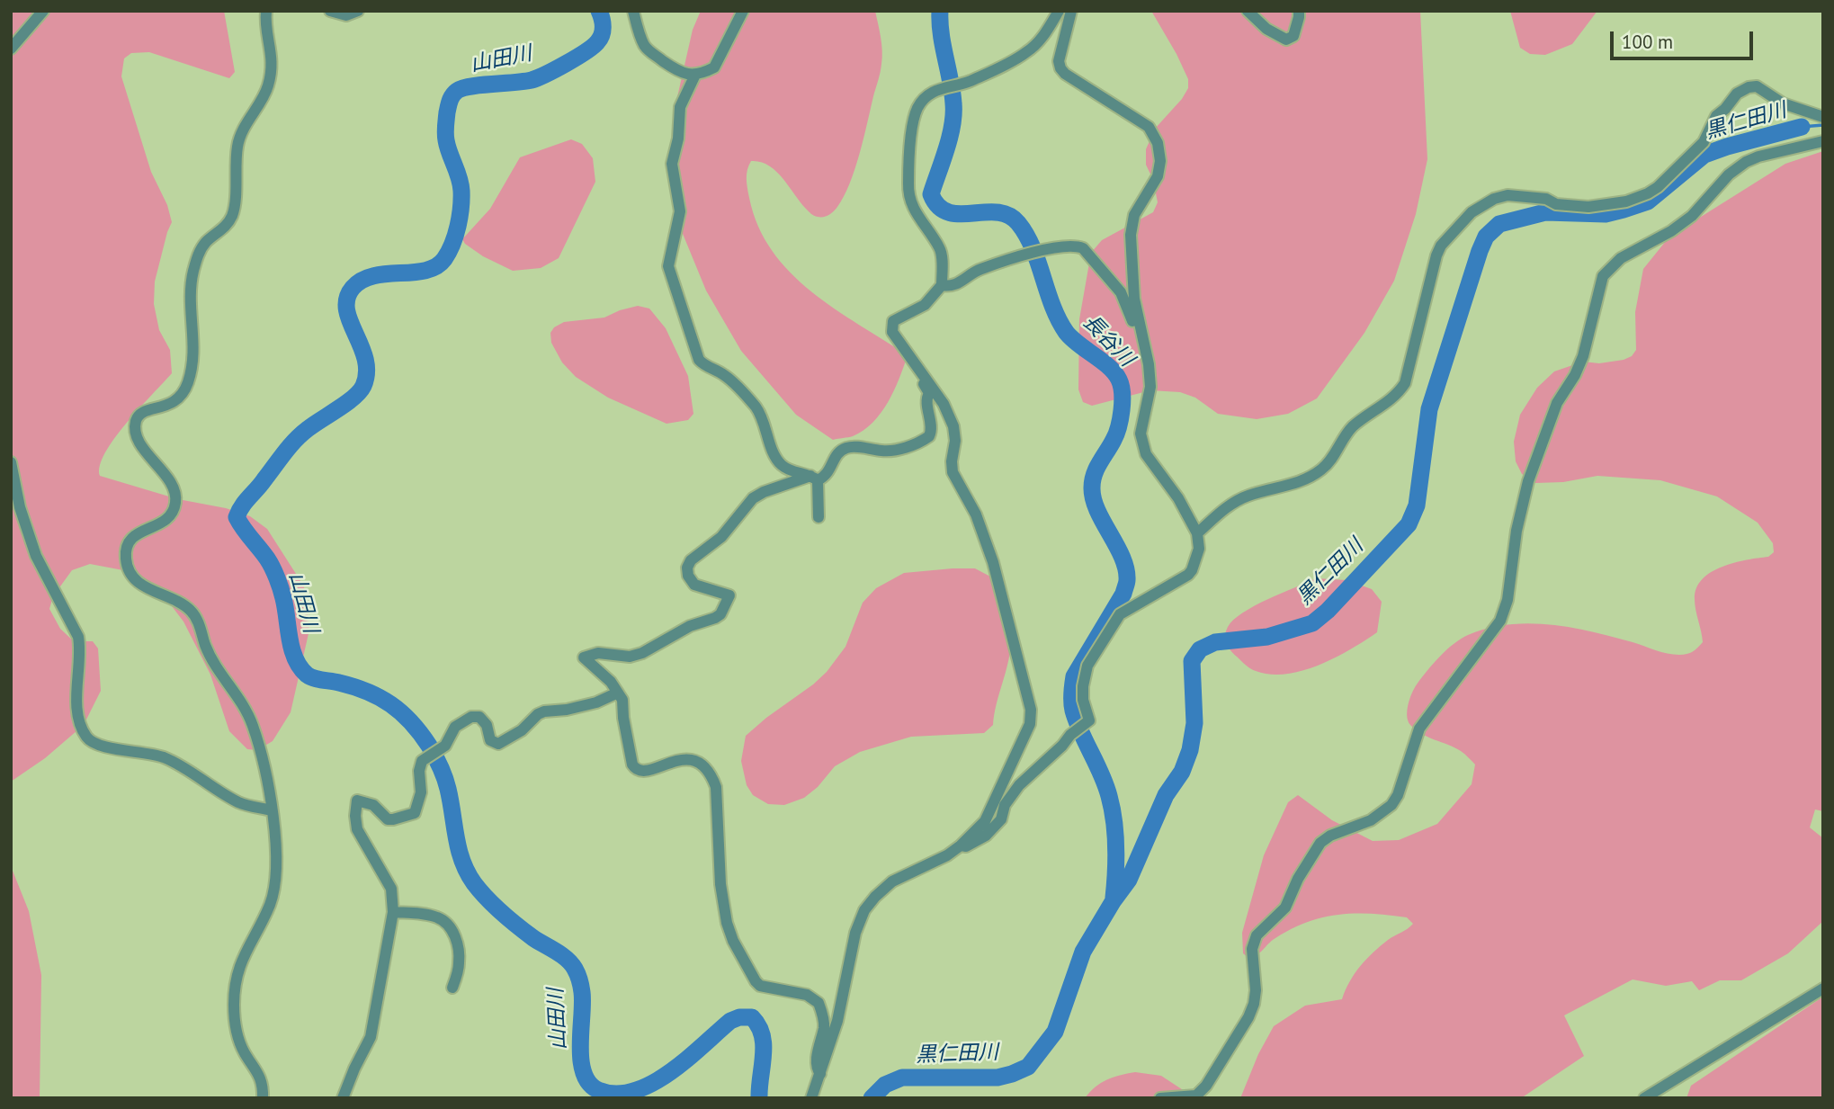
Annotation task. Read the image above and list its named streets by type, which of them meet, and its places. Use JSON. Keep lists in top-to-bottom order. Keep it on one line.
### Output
{"water":["山田川","黒仁田川","長谷川"],"scale_bar":"100 m"}
